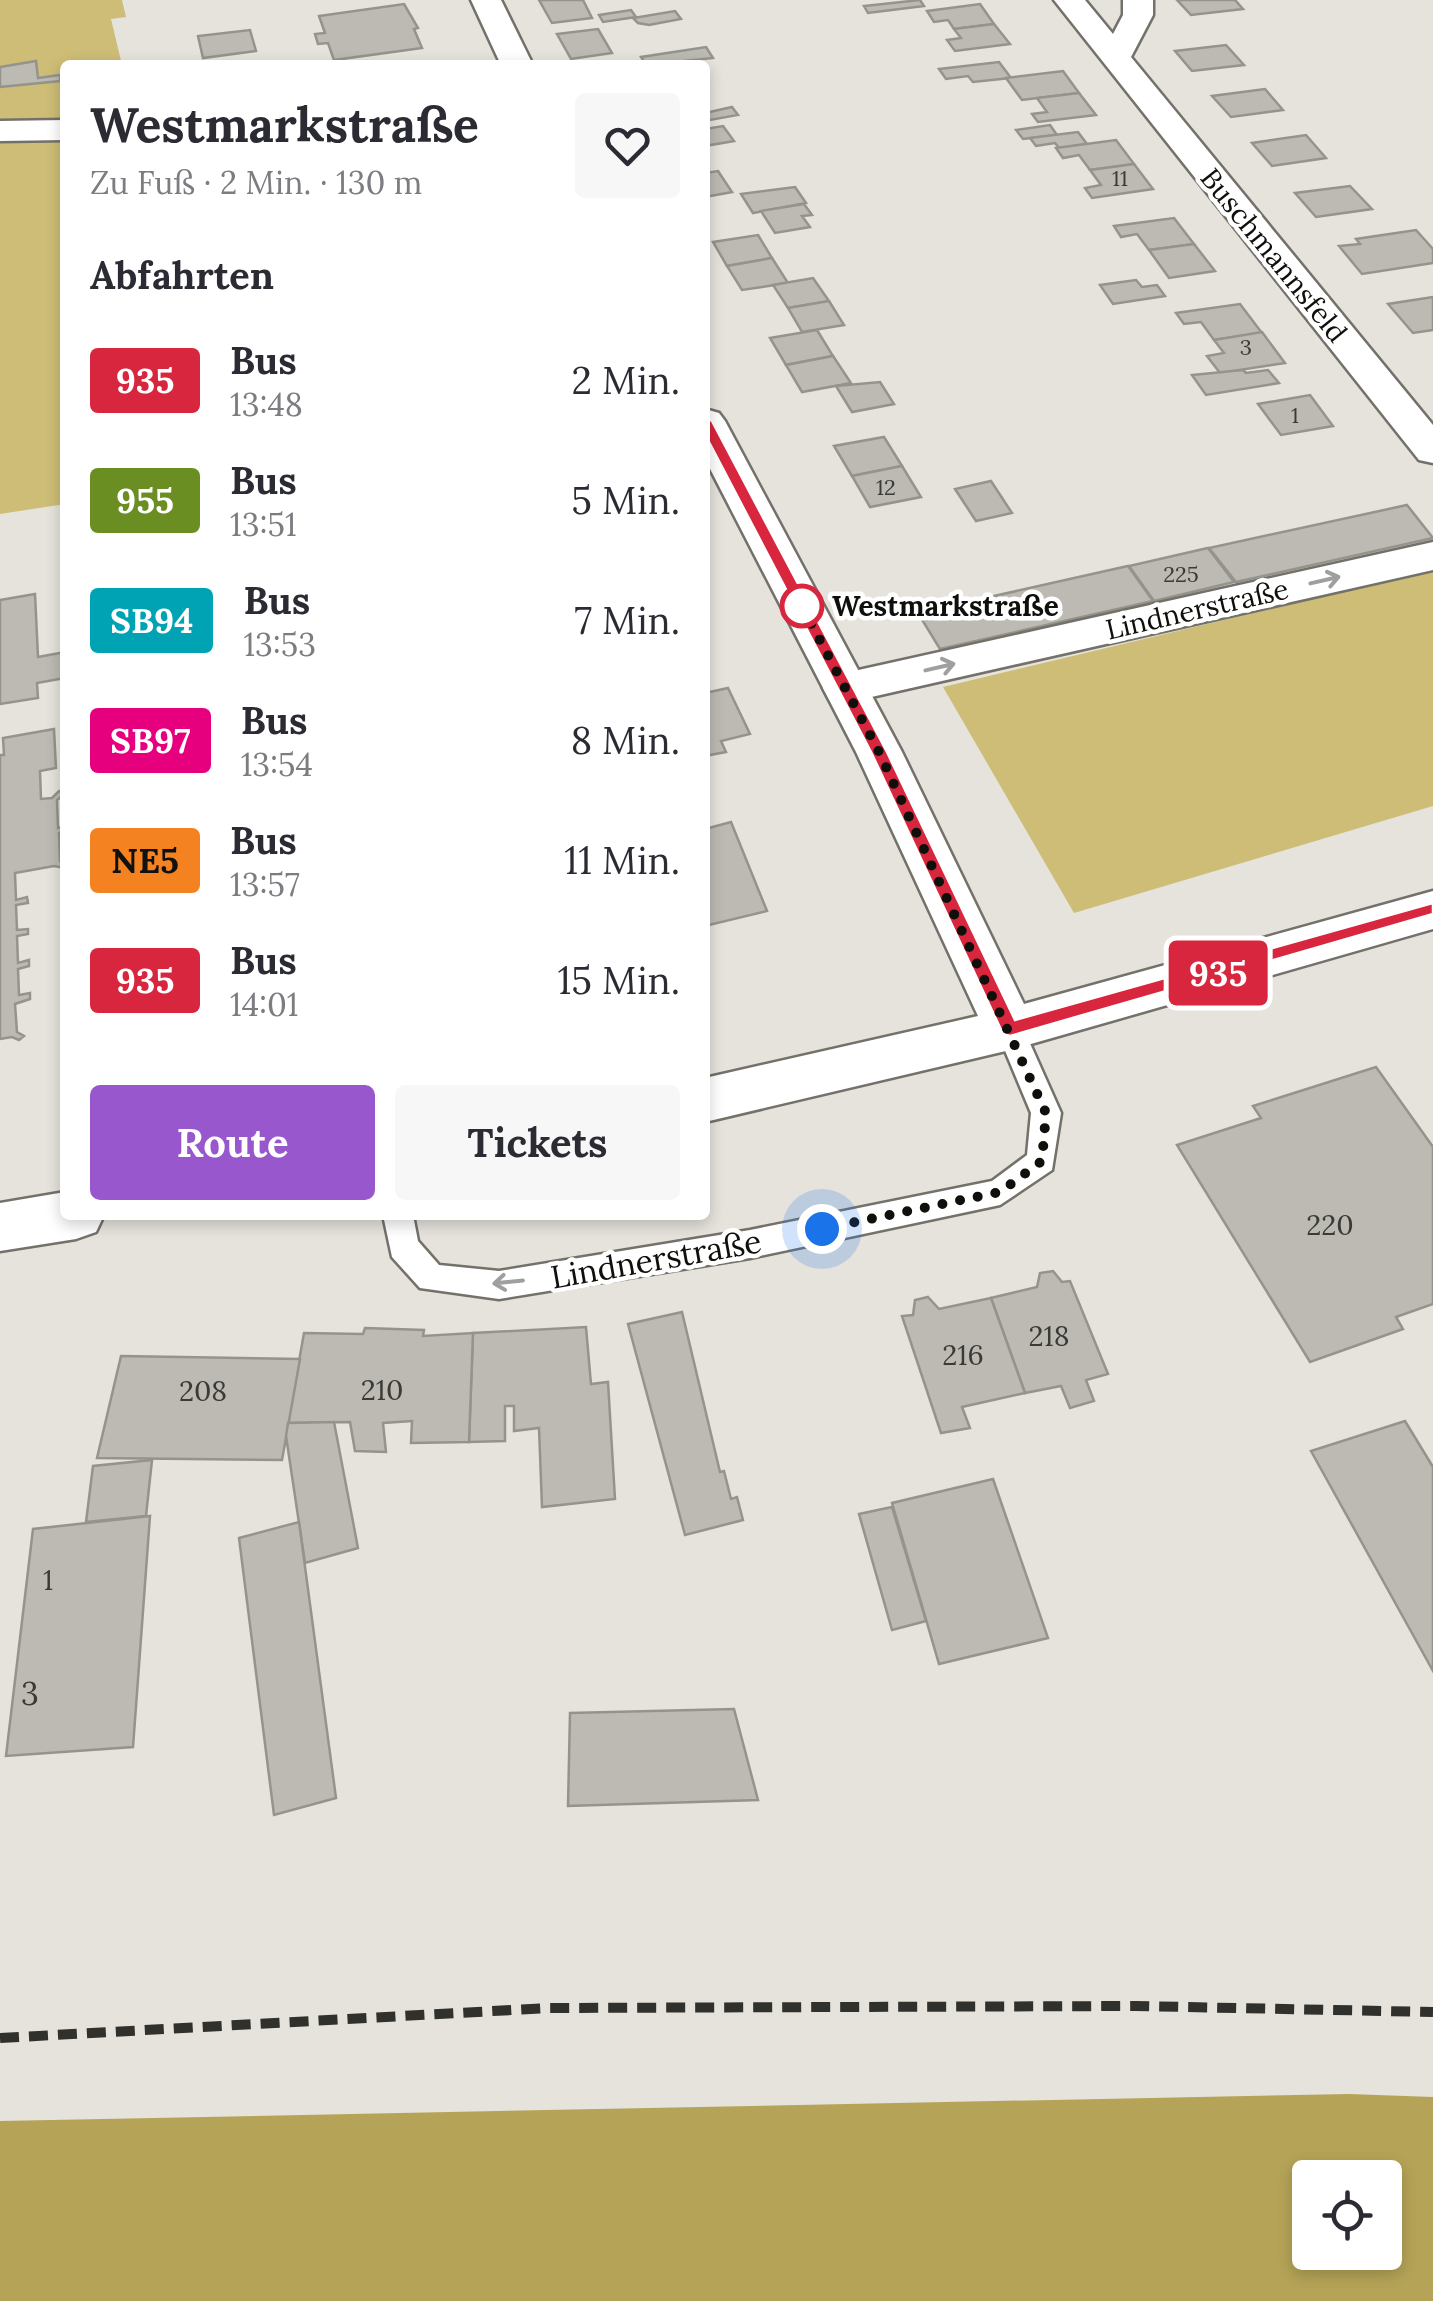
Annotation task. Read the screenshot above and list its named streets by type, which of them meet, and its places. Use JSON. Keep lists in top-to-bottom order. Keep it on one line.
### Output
{"streets":{"street":["Buschmannsfeld","Lindnerstraße"]},"places":["Westmarkstraße"],"lines":["bus line 935"],"house_numbers":["11","3","1","12","225","220","218","216","210","208","1","3"],"page":{"on_map":"935","heading":[["Westmarkstraße","Zu Fuß · 2 Min. · 130 m"],"Abfahrten"],"list":[{"mark":"935","name":"Bus","note":"13:48","value":"2 Min."},{"mark":"955","name":"Bus","note":"13:51","value":"5 Min."},{"mark":"SB94","name":"Bus","note":"13:53","value":"7 Min."},{"mark":"SB97","name":"Bus","note":"13:54","value":"8 Min."},{"mark":"NE5","name":"Bus","note":"13:57","value":"11 Min."},{"mark":"935","name":"Bus","note":"14:01","value":"15 Min."}],"buttons":["Route","Tickets"]}}
